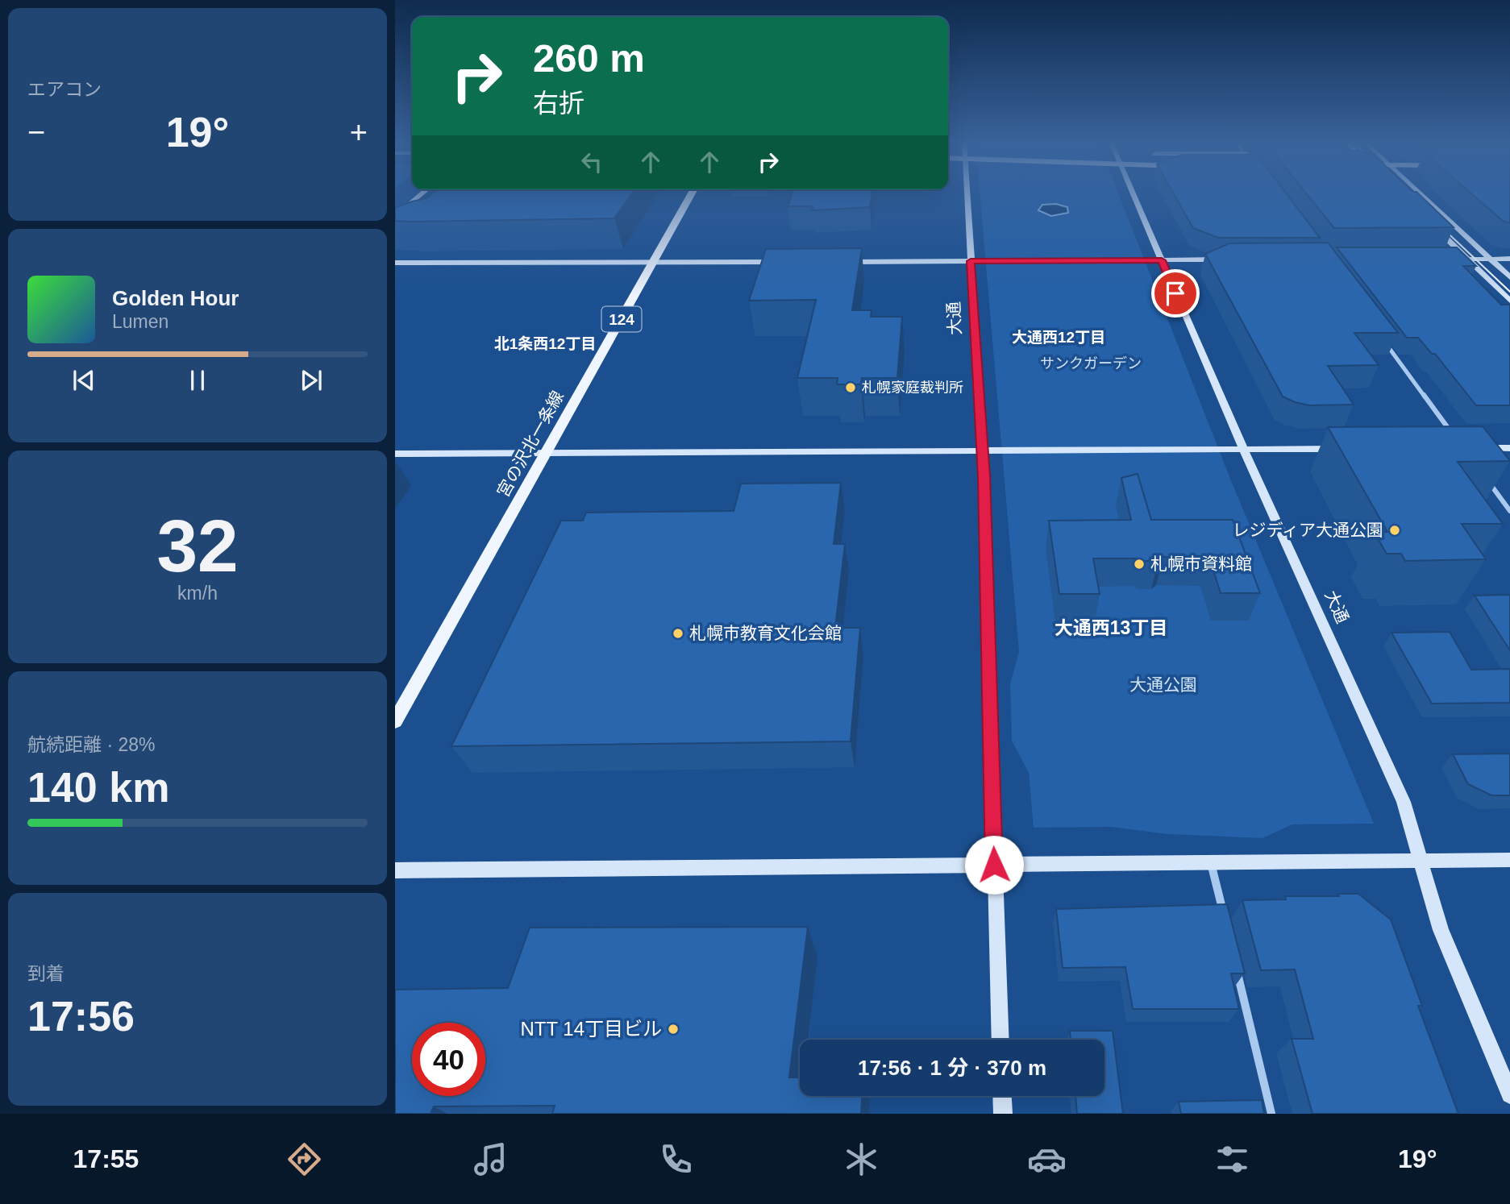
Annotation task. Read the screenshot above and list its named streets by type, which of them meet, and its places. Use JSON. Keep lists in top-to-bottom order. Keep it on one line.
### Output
{"streets":{"main road":["124","宮の沢北一条線"],"street":["大通"]},"districts":["大通西12丁目","北1条西12丁目","大通西13丁目"],"parks":["サンクガーデン","大通公園"],"places":["札幌家庭裁判所","レジディア大通公園","札幌市資料館","札幌市教育文化会館","NTT 14丁目ビル"],"page":{"tile":["エアコン",["32","km/h"],["航続距離 · 28%","140 km"],["到着","17:56"]],"turn":["260 m","右折"],"heat":["−","19°","+"],"song":["Golden Hour","Lumen"],"limit":"40","trip":"17:56 · 1 分 · 370 m","tabs":["17:55","19°"]}}
